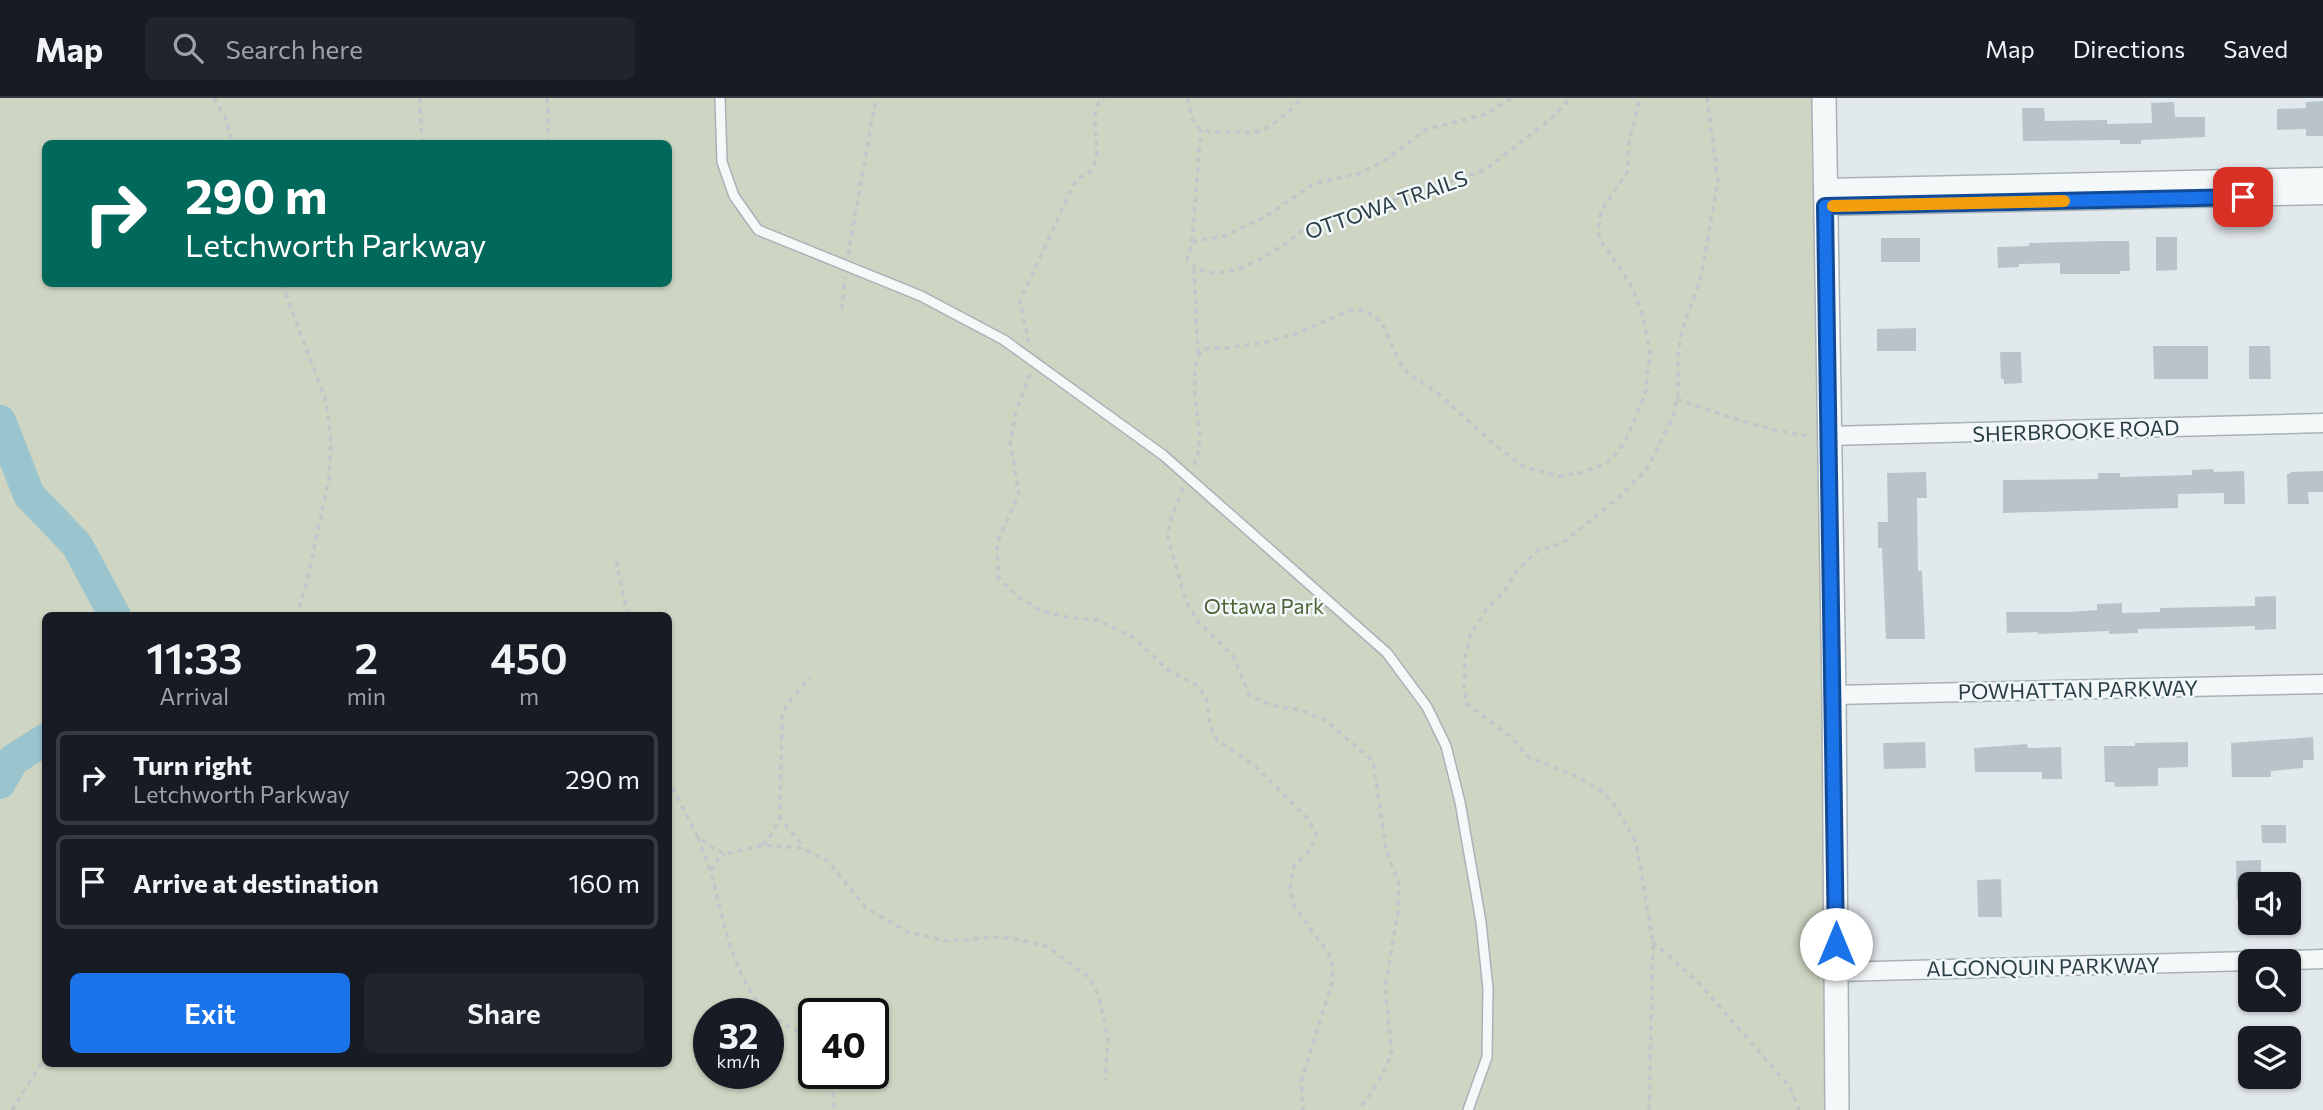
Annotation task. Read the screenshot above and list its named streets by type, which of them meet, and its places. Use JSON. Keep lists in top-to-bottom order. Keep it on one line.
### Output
{"streets":{"street":["SHERBROOKE ROAD","POWHATTAN PARKWAY","ALGONQUIN PARKWAY"],"path":["OTTOWA TRAILS"]},"parks":["Ottawa Park"],"page":{"header":"Map","search":"Search here","nav":["Map","Directions","Saved"],"turn":["290 m","Letchworth Parkway"],"eta":["11:33","Arrival","2","min","450","m"],"list":[{"name":"Turn right","note":"Letchworth Parkway","value":"290 m"},{"name":"Arrive at destination","value":"160 m"}],"buttons":["Exit","Share"],"speed":"32 km/h","limit":"40"}}
